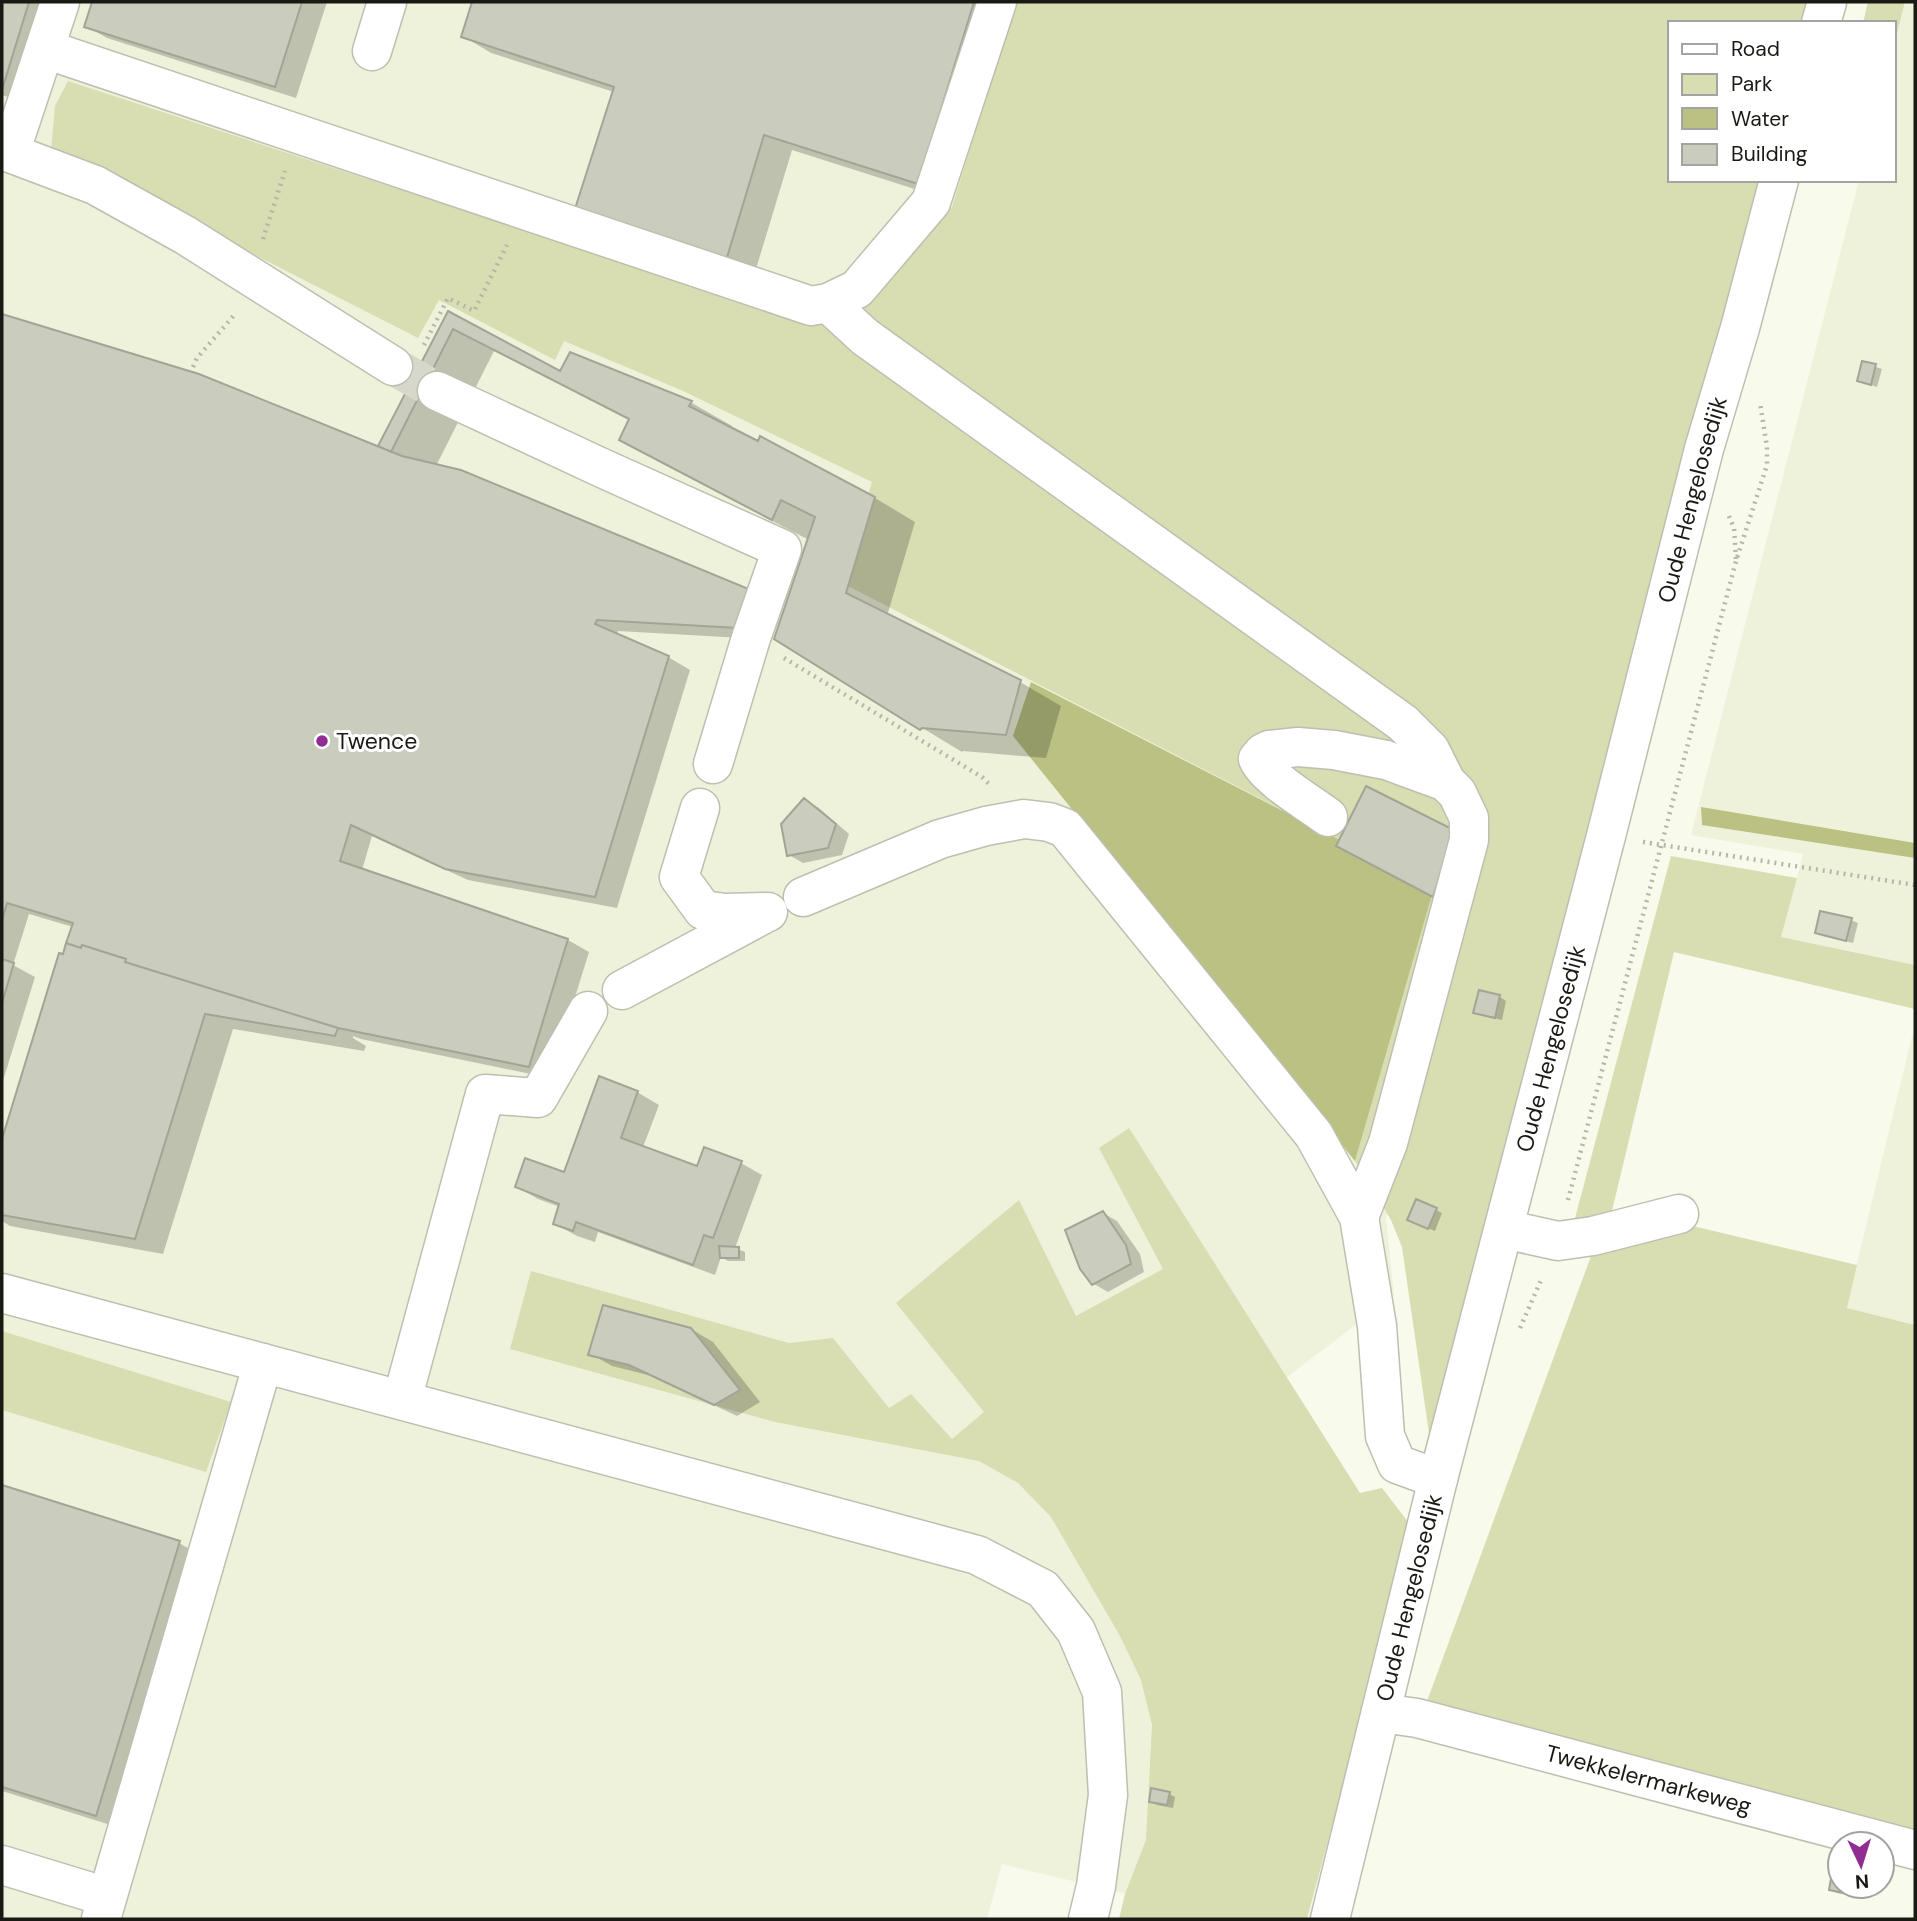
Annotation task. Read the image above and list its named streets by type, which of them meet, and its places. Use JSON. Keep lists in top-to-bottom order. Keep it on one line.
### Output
{"streets":{"street":["Oude Hengelosedijk","Twekkelermarkeweg"]},"crossings":[["Oude Hengelosedijk","Twekkelermarkeweg"]],"places":["Twence"],"legend":["Road","Park","Water","Building"],"north":"bottom"}
